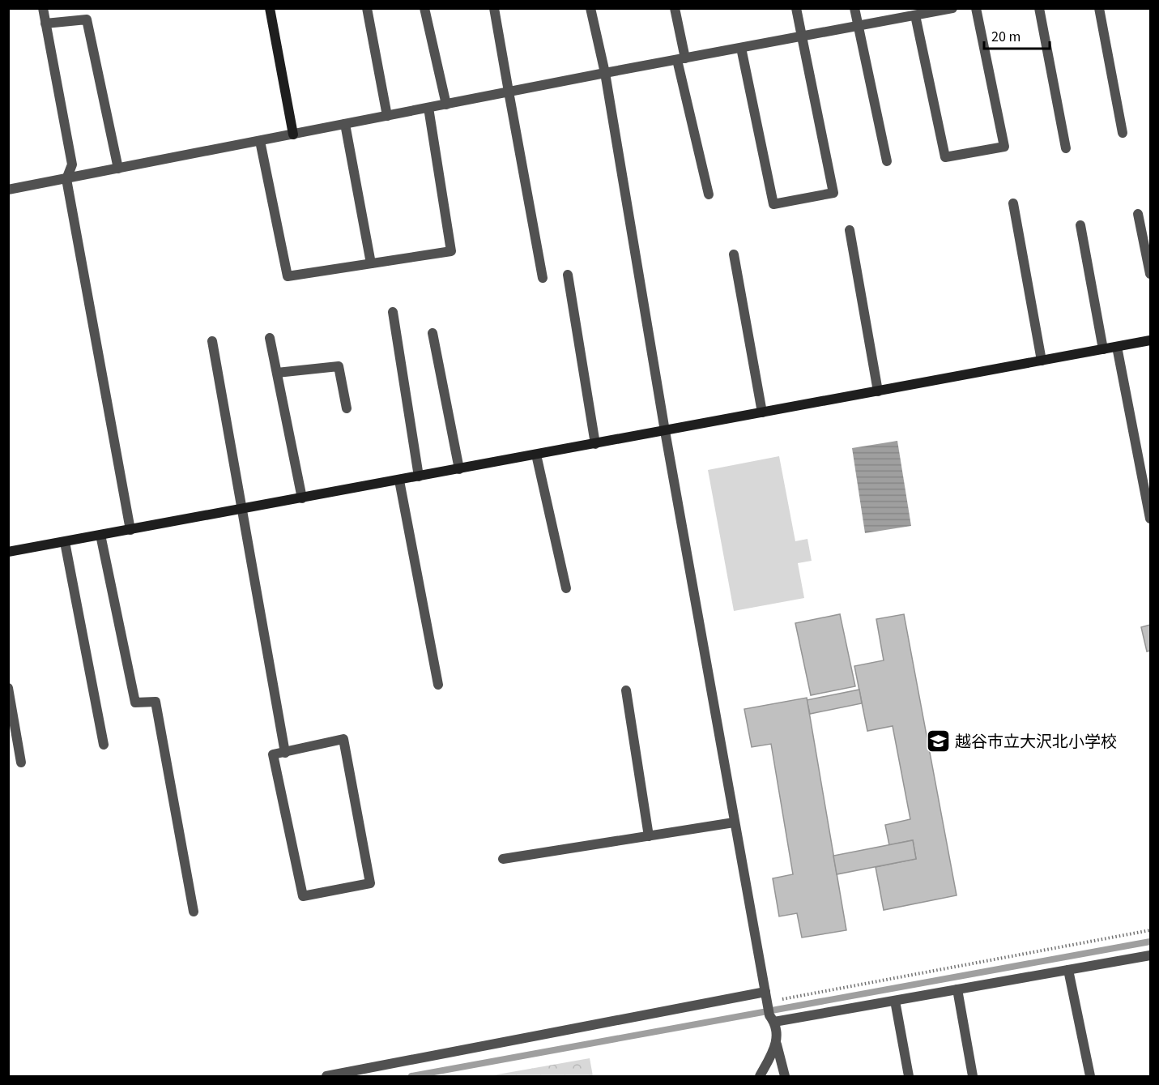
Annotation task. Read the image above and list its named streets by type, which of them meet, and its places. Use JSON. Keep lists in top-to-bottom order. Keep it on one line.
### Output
{"places":{"school or university":["越谷市立大沢北小学校"]},"scale_bar":"20 m"}
